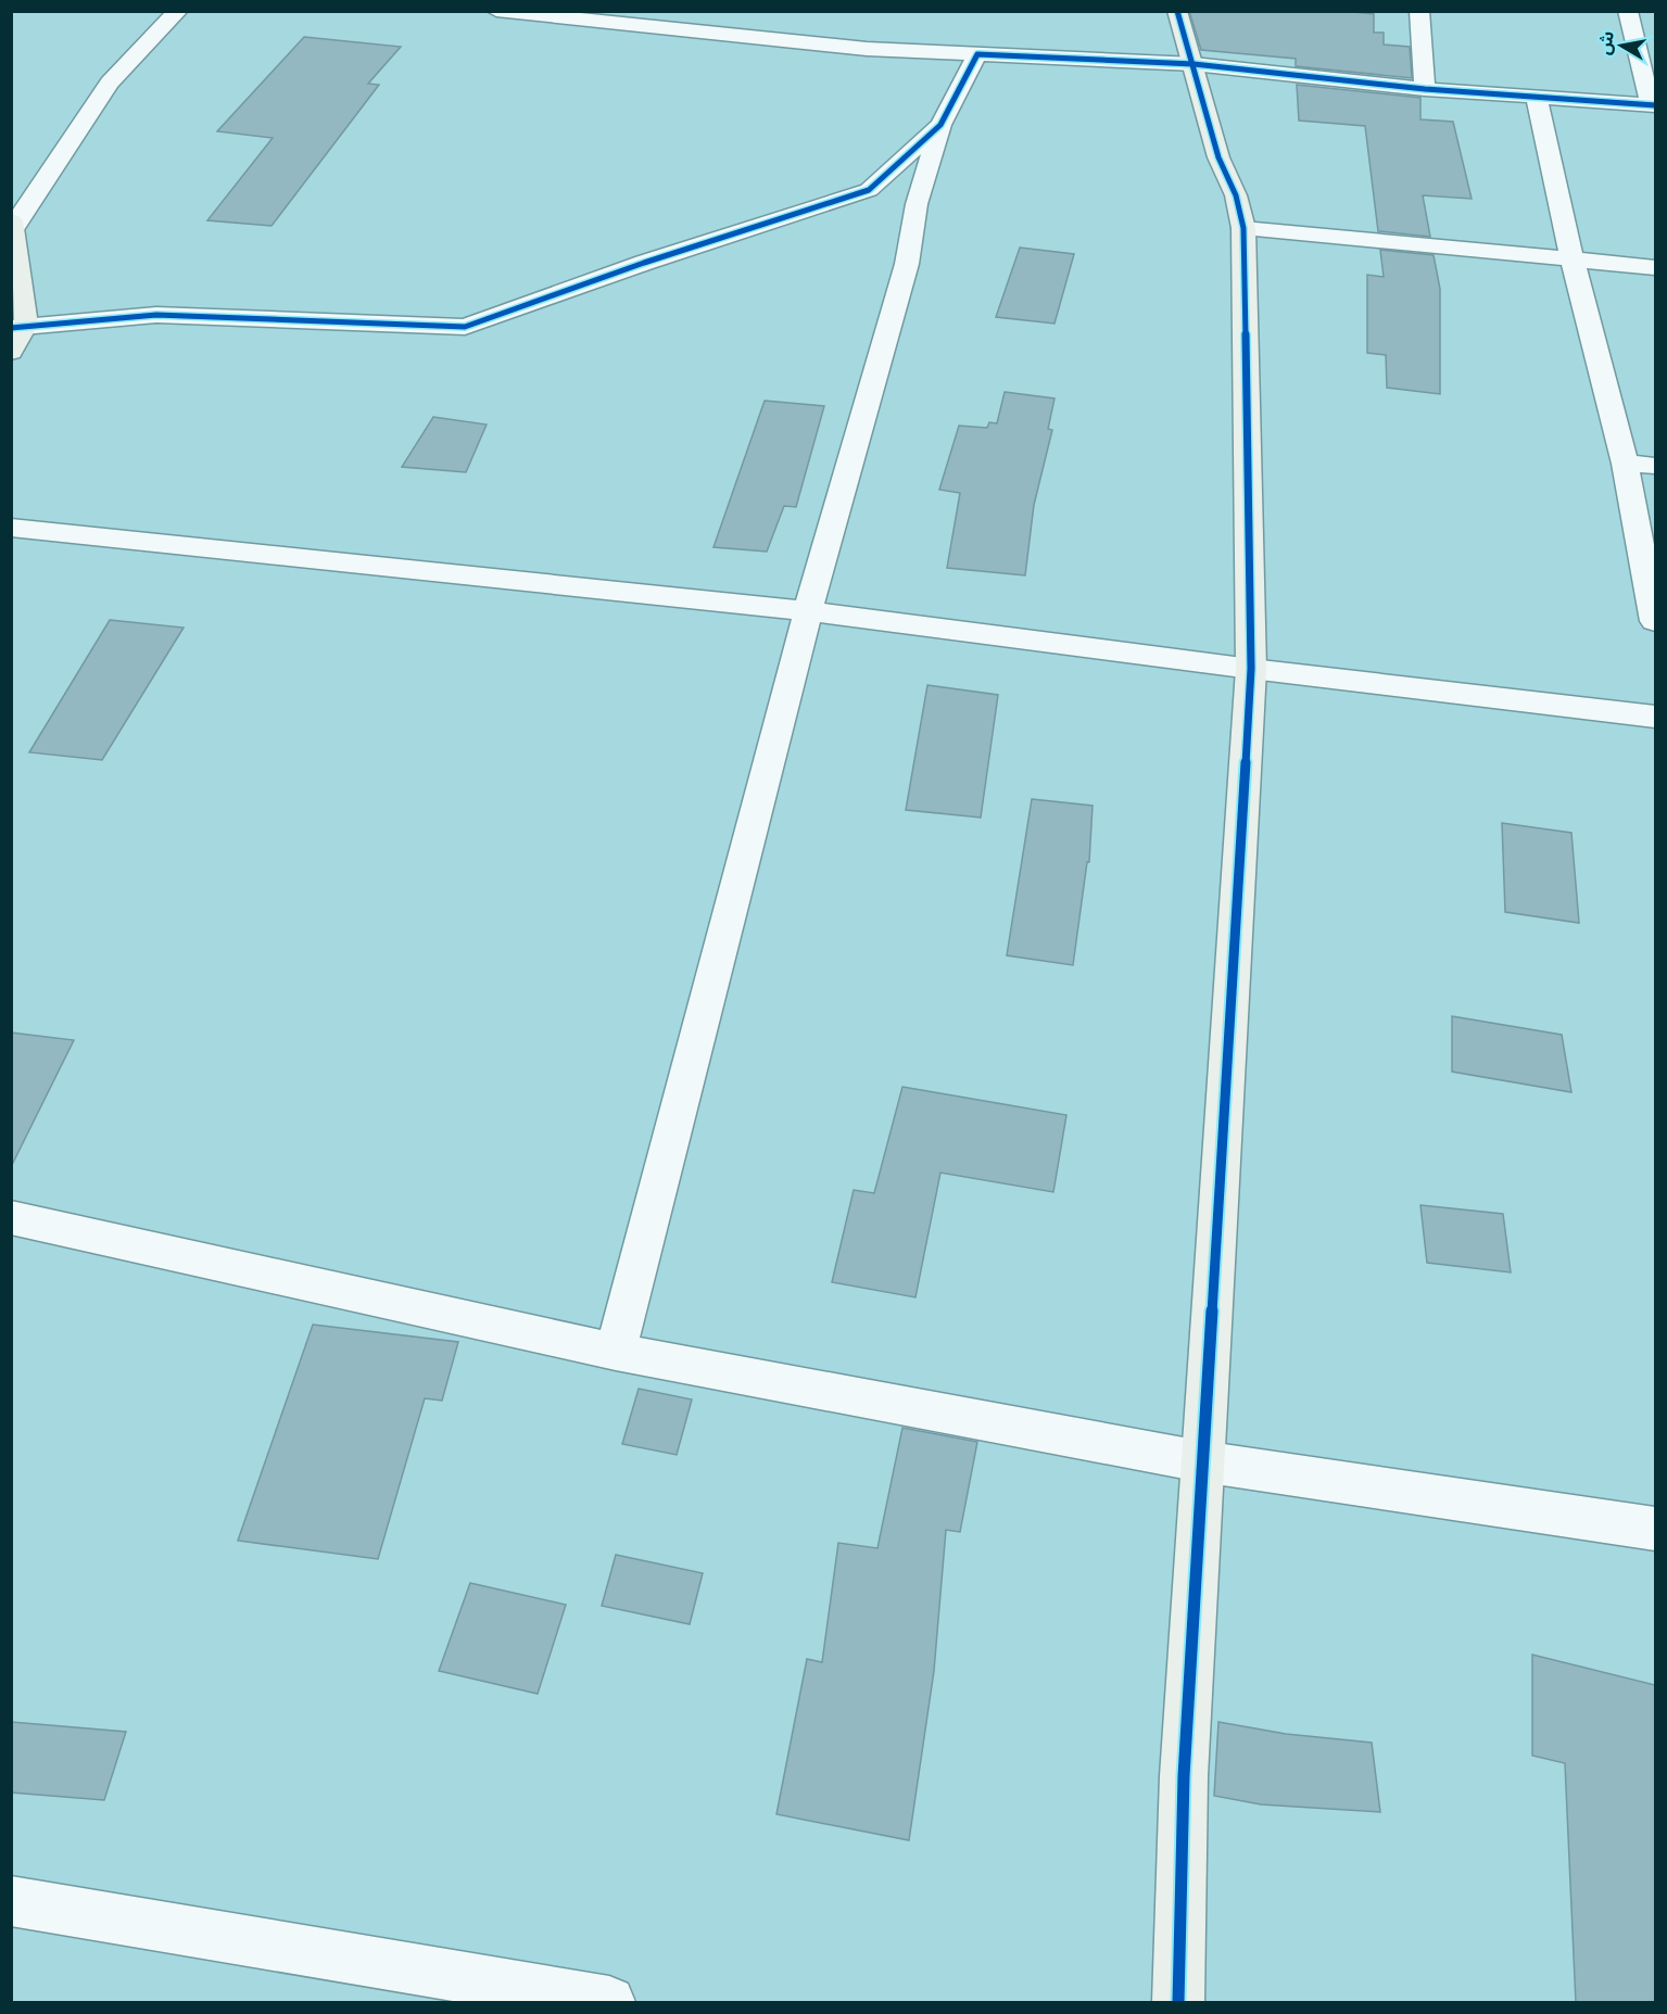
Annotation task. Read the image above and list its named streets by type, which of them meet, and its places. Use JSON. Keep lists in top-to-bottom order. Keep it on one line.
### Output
{"north":"left"}
